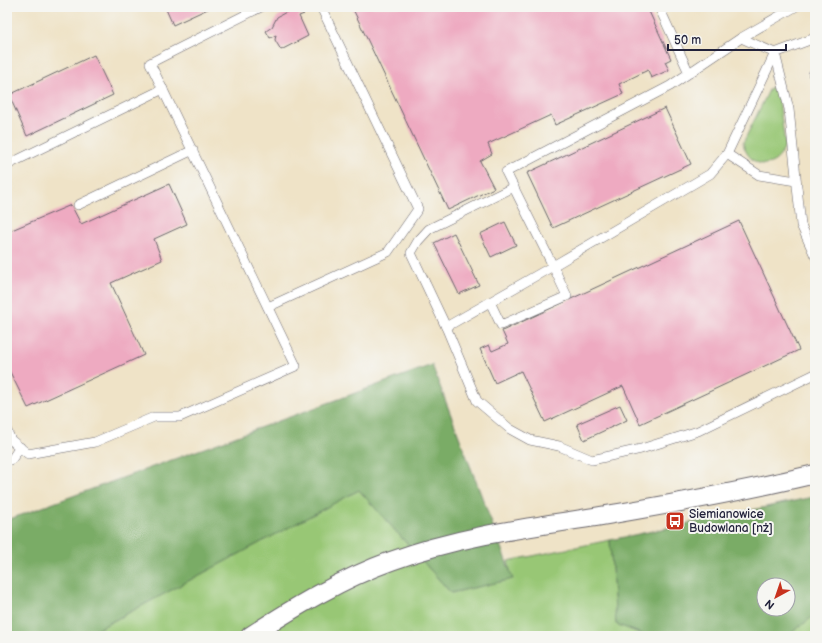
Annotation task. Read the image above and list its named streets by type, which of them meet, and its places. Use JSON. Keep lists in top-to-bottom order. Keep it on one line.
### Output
{"places":{"bus stop":["Siemianowice Budowlana [nż]"]},"scale_bar":"50 m","north":"bottom left"}
